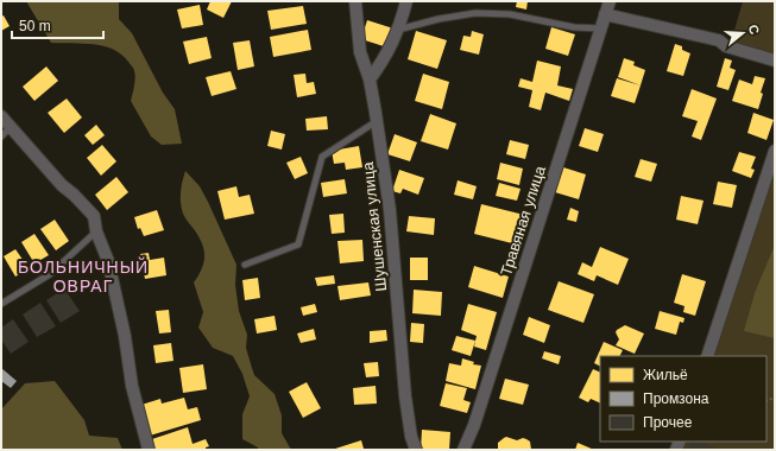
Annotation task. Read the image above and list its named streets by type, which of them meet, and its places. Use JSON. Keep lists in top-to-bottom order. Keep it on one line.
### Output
{"streets":{"street":["Травяная улица","Шушенская улица"]},"districts":["БОЛЬНИЧНЫЙ ОВРАГ"],"legend":["Жильё","Промзона","Прочее"],"scale_bar":"50 m","north":"right"}
